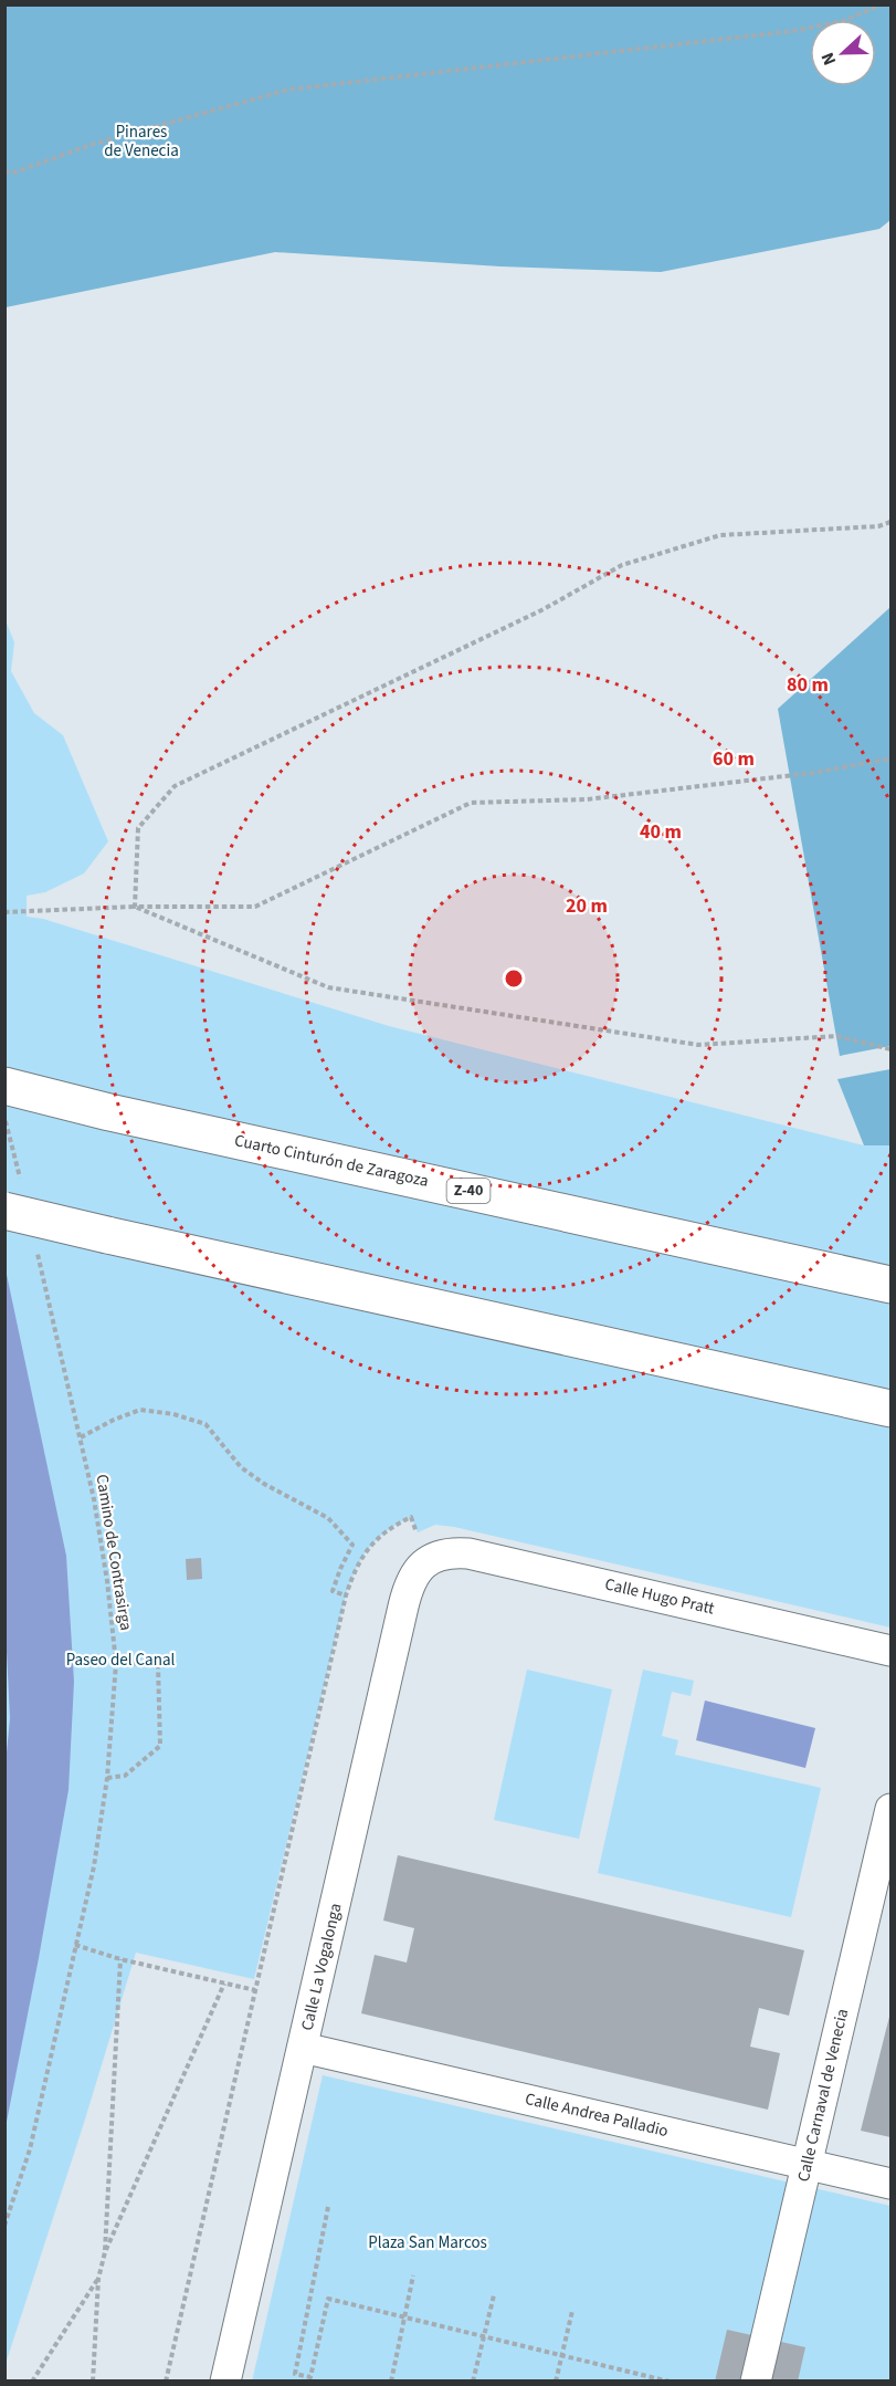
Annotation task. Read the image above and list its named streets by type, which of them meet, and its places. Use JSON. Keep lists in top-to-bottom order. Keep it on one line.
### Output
{"streets":{"highway":["Cuarto Cinturón de Zaragoza","Z-40"],"street":["Calle Hugo Pratt","Calle La Vogalonga","Calle Carnaval de Venecia","Calle Andrea Palladio"],"path":["Camino de Contrasirga"]},"crossings":[["Calle Hugo Pratt","Calle La Vogalonga"],["Calle La Vogalonga","Calle Andrea Palladio"],["Calle Carnaval de Venecia","Calle Andrea Palladio"]],"parks":["Pinares de Venecia","Paseo del Canal","Plaza San Marcos"],"north":"left","rings":["80 m","60 m","40 m","20 m"]}
